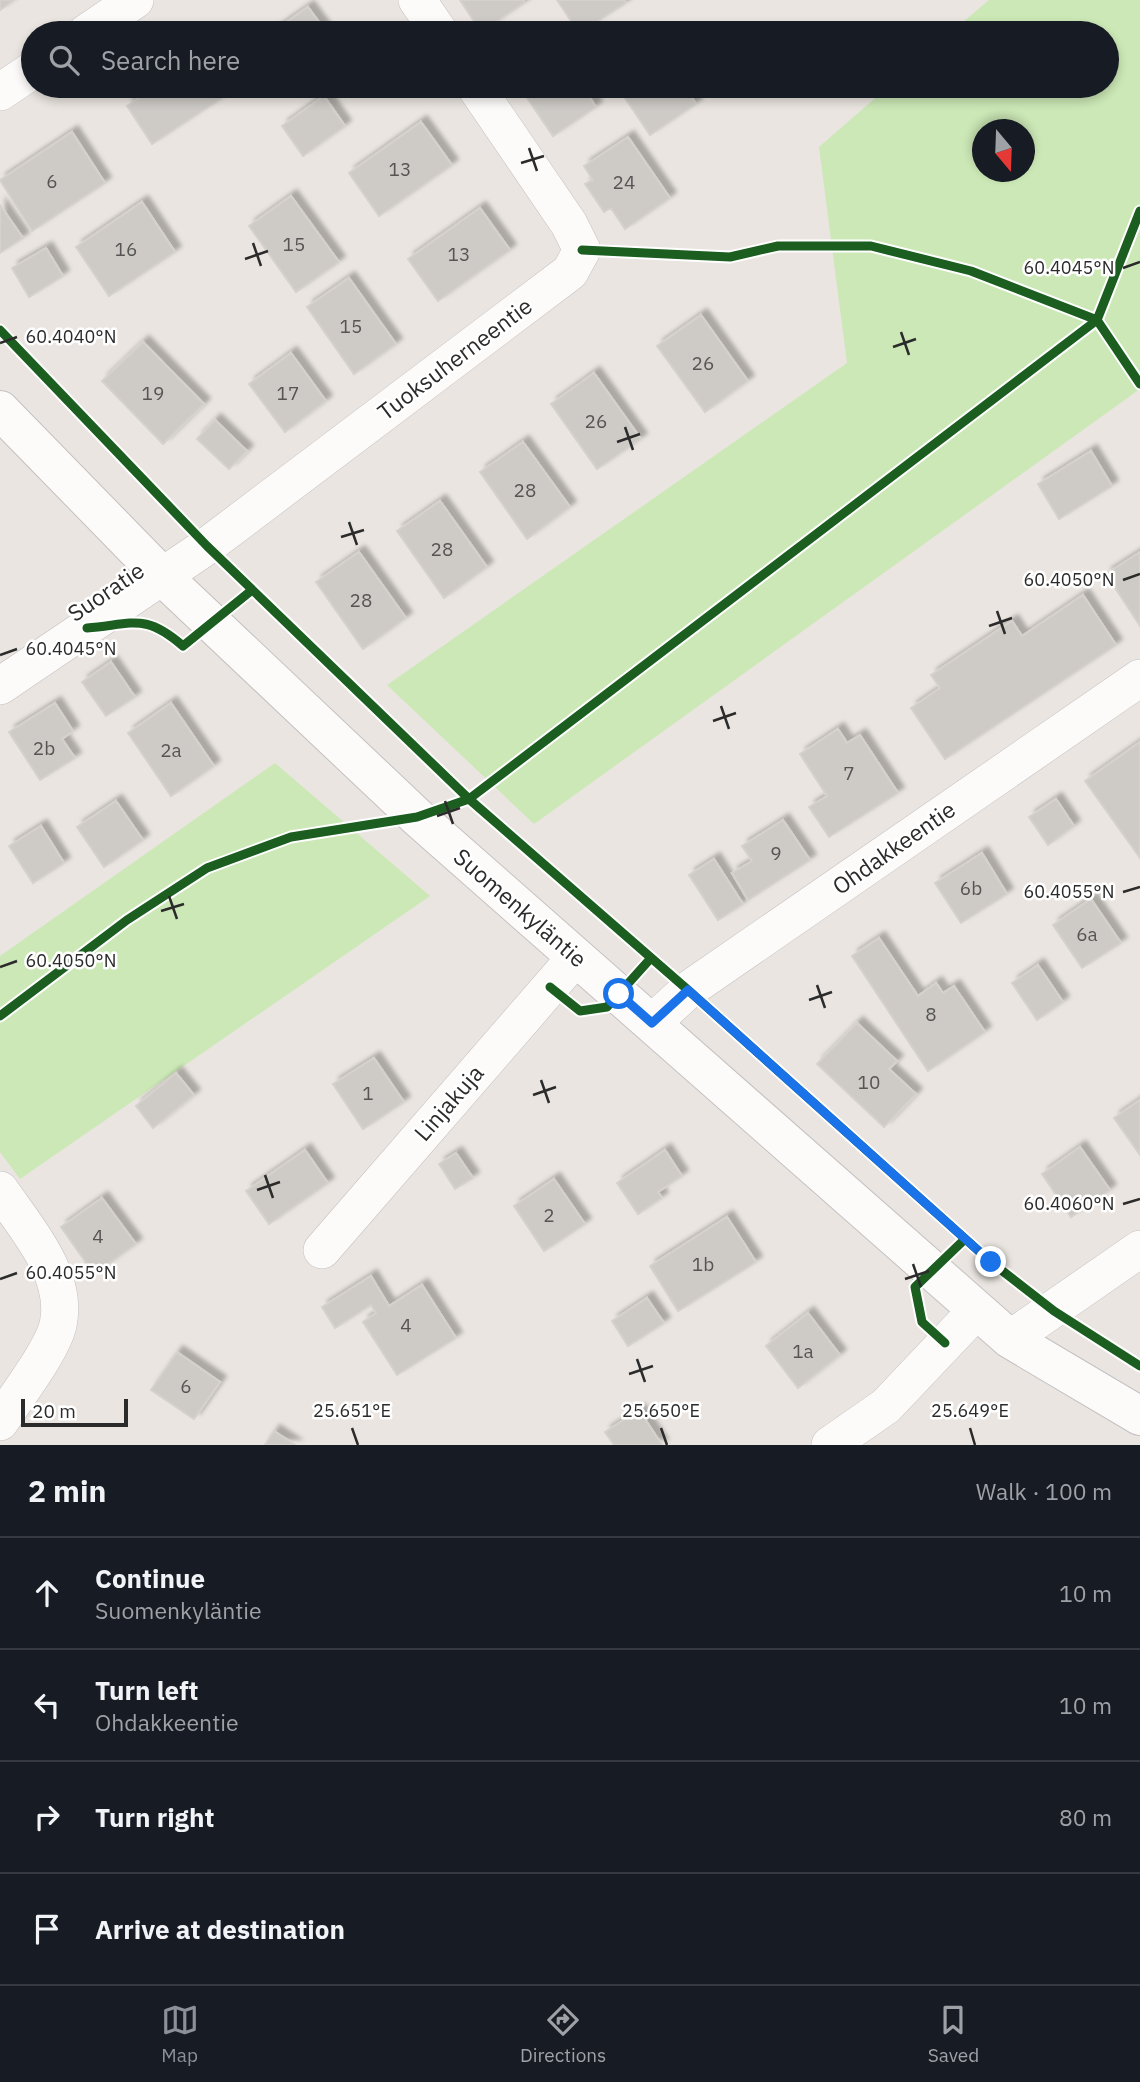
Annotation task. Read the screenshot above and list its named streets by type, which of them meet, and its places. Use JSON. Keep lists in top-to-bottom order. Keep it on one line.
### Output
{"streets":{"street":["Tuoksuherneentie","Suoratie","Ohdakkeentie","Suomenkyläntie","Linjakuja"]},"crossings":[["Tuoksuherneentie","Suoratie"],["Tuoksuherneentie","Suomenkyläntie"],["Suoratie","Suomenkyläntie"],["Ohdakkeentie","Suomenkyläntie"],["Suomenkyläntie","Linjakuja"]],"house_numbers":["13","6","24","15","16","13","15","26","19","17","26","28","28","28","2b","2a","7","9","6b","6a","8","10","1","2","4","1b","4","1a","6"],"scale_bar":"20 m","north":"bottom","page":{"search":"Search here","scale":"20 m","heading":["2 min","Walk · 100 m"],"list":[["Continue","Suomenkyläntie","10 m"],["Turn left","Ohdakkeentie","10 m"],["Turn right","80 m"],"Arrive at destination"],"nav":["Map","Directions","Saved"]},"coordinates":["60.4045°N","60.4040°N","60.4050°N","60.4055°N","60.4060°N","25.651°E","25.650°E","25.649°E"]}
